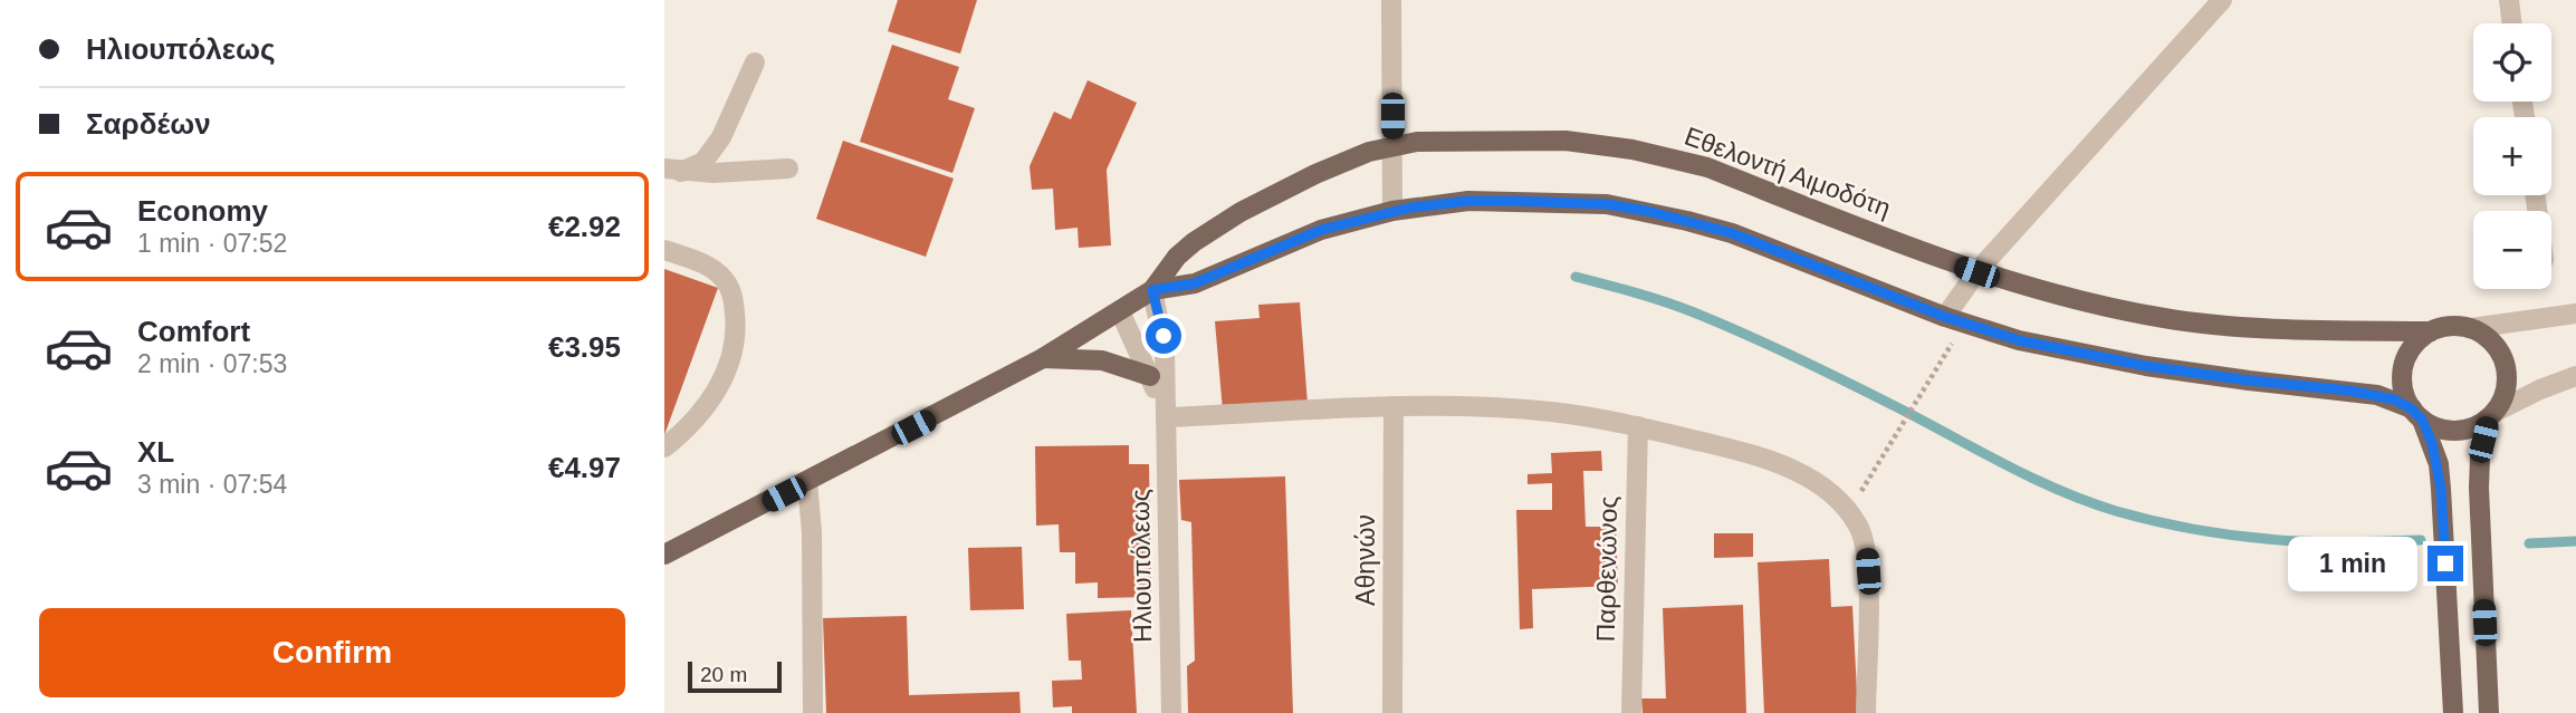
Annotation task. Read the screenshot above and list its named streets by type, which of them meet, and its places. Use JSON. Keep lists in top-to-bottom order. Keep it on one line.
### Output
{"streets":{"main road":["Εθελοντή Αιμοδότη"],"street":["Αθηνών","Ηλιουπόλεως","Παρθενώνος"]},"crossings":[["Εθελοντή Αιμοδότη","Ηλιουπόλεως"]],"scale_bar":"20 m","page":{"banner":["Ηλιουπόλεως","Σαρδέων"],"map_buttons":["+","−"],"list":[{"name":"Economy","note":"1 min · 07:52","value":"€2.92"},{"name":"Comfort","note":"2 min · 07:53","value":"€3.95"},{"name":"XL","note":"3 min · 07:54","value":"€4.97"}],"bubble":"1 min","buttons":"Confirm","scale":"20 m"}}
